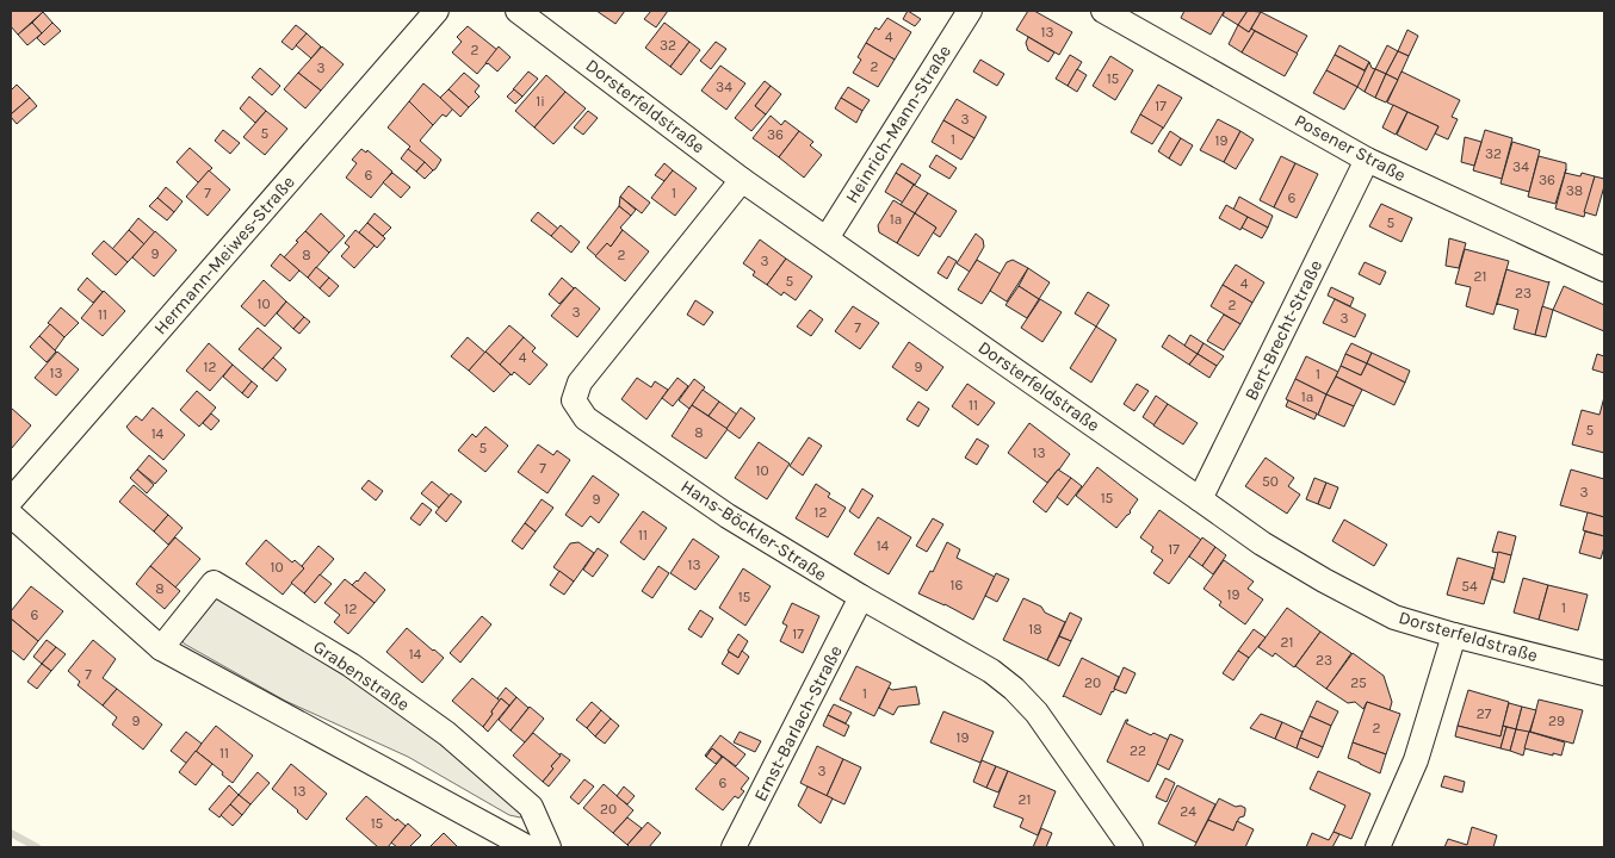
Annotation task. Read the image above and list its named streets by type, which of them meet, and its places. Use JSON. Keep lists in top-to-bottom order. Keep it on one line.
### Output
{"streets":{"street":["Dorsterfeldstraße","Heinrich-Mann-Straße","Posener Straße","Hermann-Meiwes-Straße","Bert-Brecht-Straße","Hans-Böckler-Straße","Grabenstraße","Ernst-Barlach-Straße"]},"crossings":[["Dorsterfeldstraße","Heinrich-Mann-Straße"],["Dorsterfeldstraße","Bert-Brecht-Straße"],["Dorsterfeldstraße","Hans-Böckler-Straße"],["Posener Straße","Bert-Brecht-Straße"],["Hans-Böckler-Straße","Ernst-Barlach-Straße"]],"house_numbers":["13","4","32","2","2","3","15","34","1i","17","3","5","36","1","19","32","34","6","36","38","7","1","6","1a","5","9","8","2","3","21","5","4","23","10","2","3","11","3","7","4","12","9","13","1","1a","11","5","8","14","5","13","7","10","50","3","15","9","12","11","14","17","13","10","16","54","8","19","15","1","12","6","18","17","21","14","23","7","20","25","1","27","9","29","2","19","22","11","3","6","13","21","20","24","15"]}
